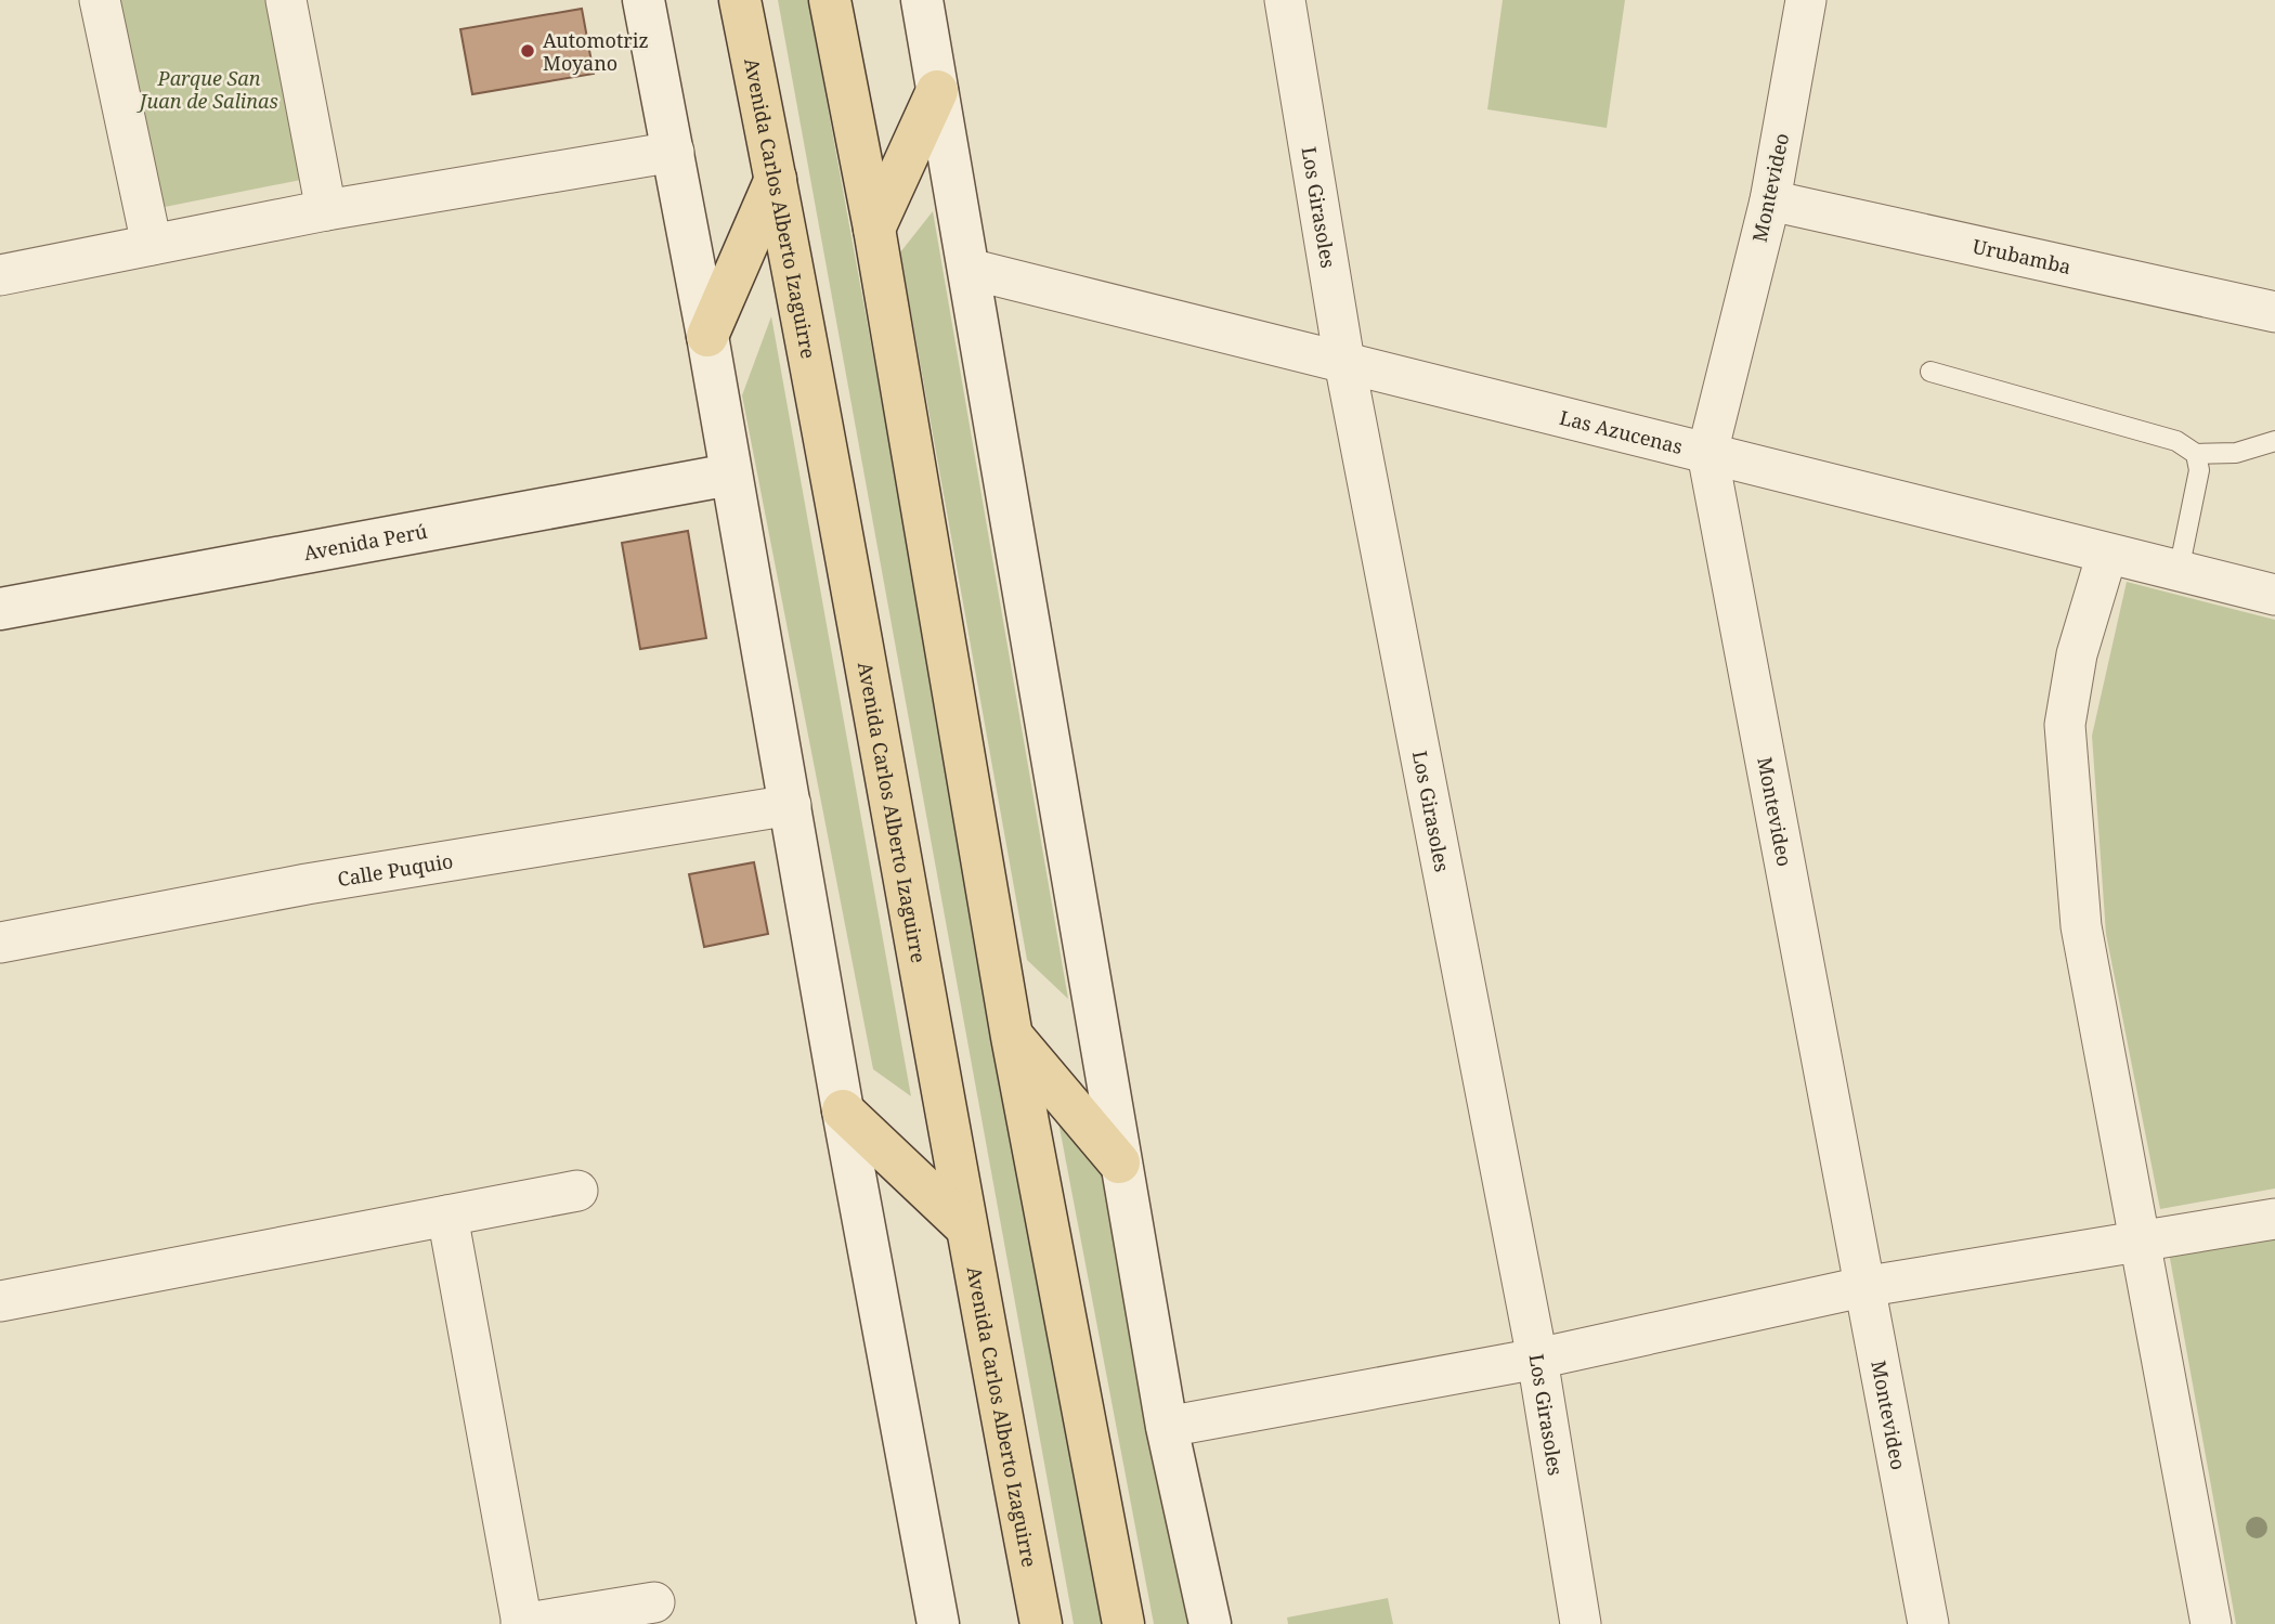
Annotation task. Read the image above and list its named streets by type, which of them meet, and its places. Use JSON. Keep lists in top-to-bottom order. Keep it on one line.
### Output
{"streets":{"main road":["Avenida Carlos Alberto Izaguirre"],"street":["Montevideo","Los Girasoles","Urubamba","Las Azucenas","Avenida Perú","Calle Puquio"]},"crossings":[["Montevideo","Urubamba"],["Montevideo","Las Azucenas"],["Los Girasoles","Las Azucenas"]],"parks":["Parque San Juan de Salinas"],"places":["Automotriz Moyano"]}
